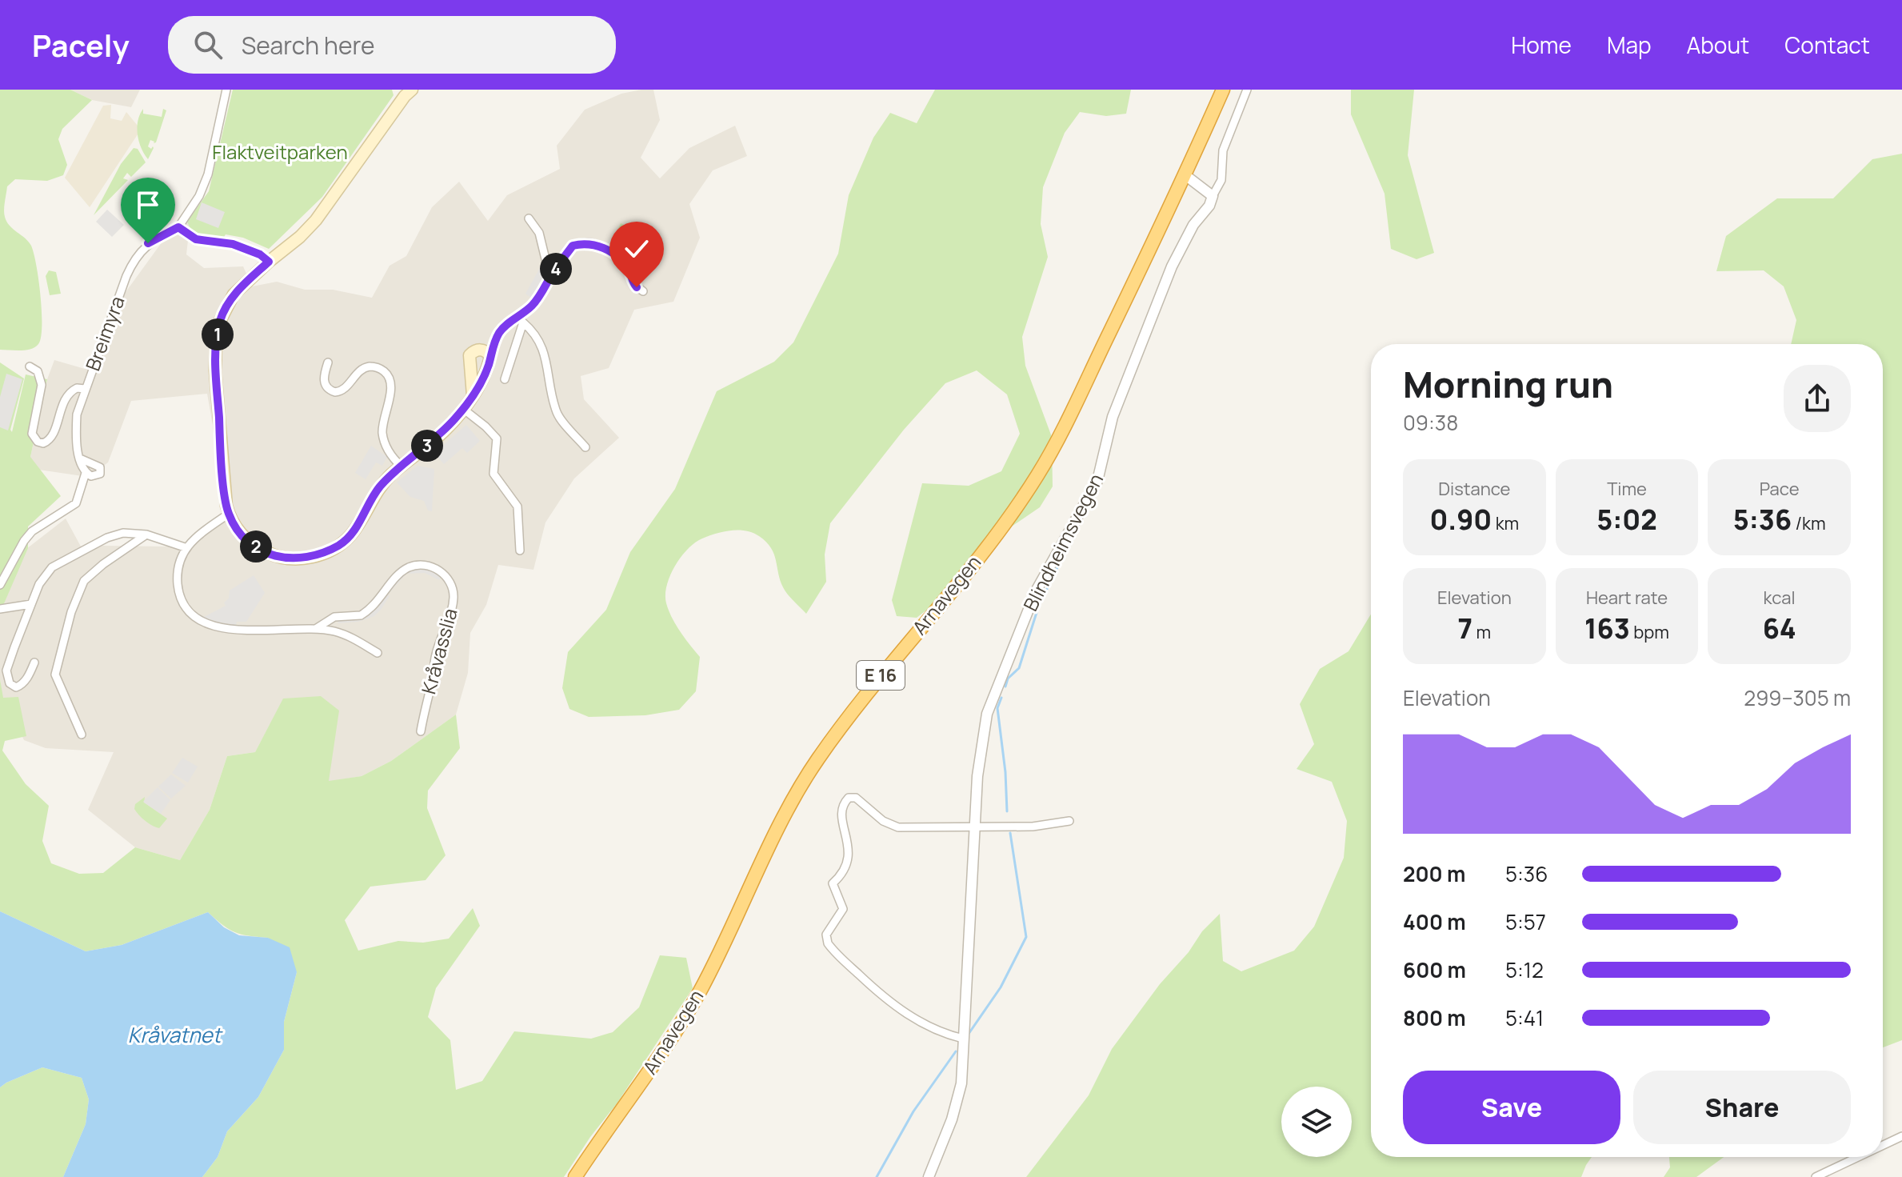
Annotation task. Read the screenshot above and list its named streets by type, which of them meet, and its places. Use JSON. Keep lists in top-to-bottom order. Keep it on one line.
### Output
{"streets":{"highway":["Arnavegen","E 16"],"street":["Breimyra","Blindheimsvegen","Kråvasslia"]},"water":["Kråvatnet"],"parks":["Flaktveitparken"],"page":{"header":"Pacely","search":"Search here","nav":["Home","Map","About","Contact"],"pins":["4","1","3","2"],"heading":["Morning run","09:38"],"stats":[["Distance","0.90 km"],["Time","5:02"],["Pace","5:36 /km"],["Elevation","7 m"],["Heart rate","163 bpm"],["kcal","64"]],"chart":["Elevation","299–305 m"],"list":[{"name":"200 m","note":"5:36"},{"name":"400 m","note":"5:57"},{"name":"600 m","note":"5:12"},{"name":"800 m","note":"5:41"}],"buttons":["Save","Share"]}}
